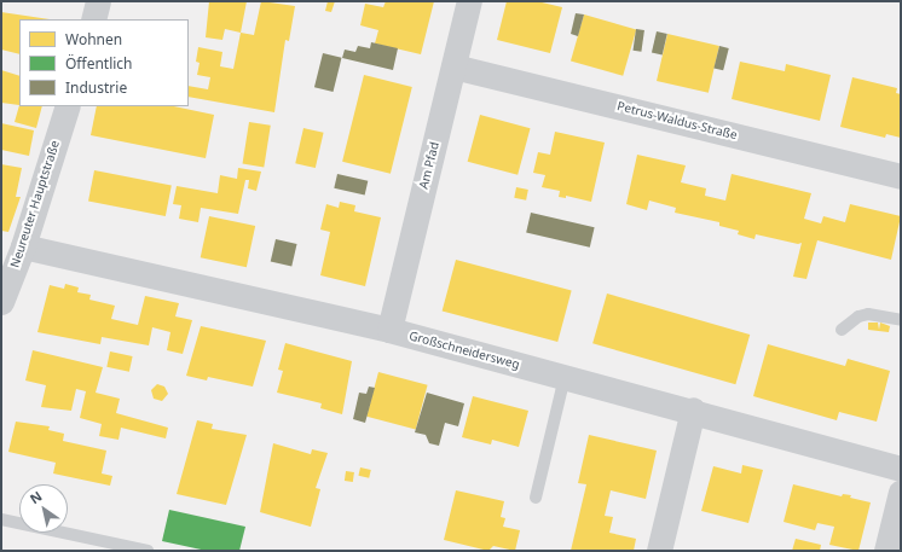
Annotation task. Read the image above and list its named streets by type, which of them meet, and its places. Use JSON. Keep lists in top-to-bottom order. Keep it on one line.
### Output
{"streets":{"street":["Petrus-Waldus-Straße","Am Pfad","Neureuter Hauptstraße","Großschneidersweg"]},"crossings":[["Petrus-Waldus-Straße","Am Pfad"],["Am Pfad","Großschneidersweg"],["Neureuter Hauptstraße","Großschneidersweg"]],"legend":["Wohnen","Öffentlich","Industrie"],"north":"top left"}
